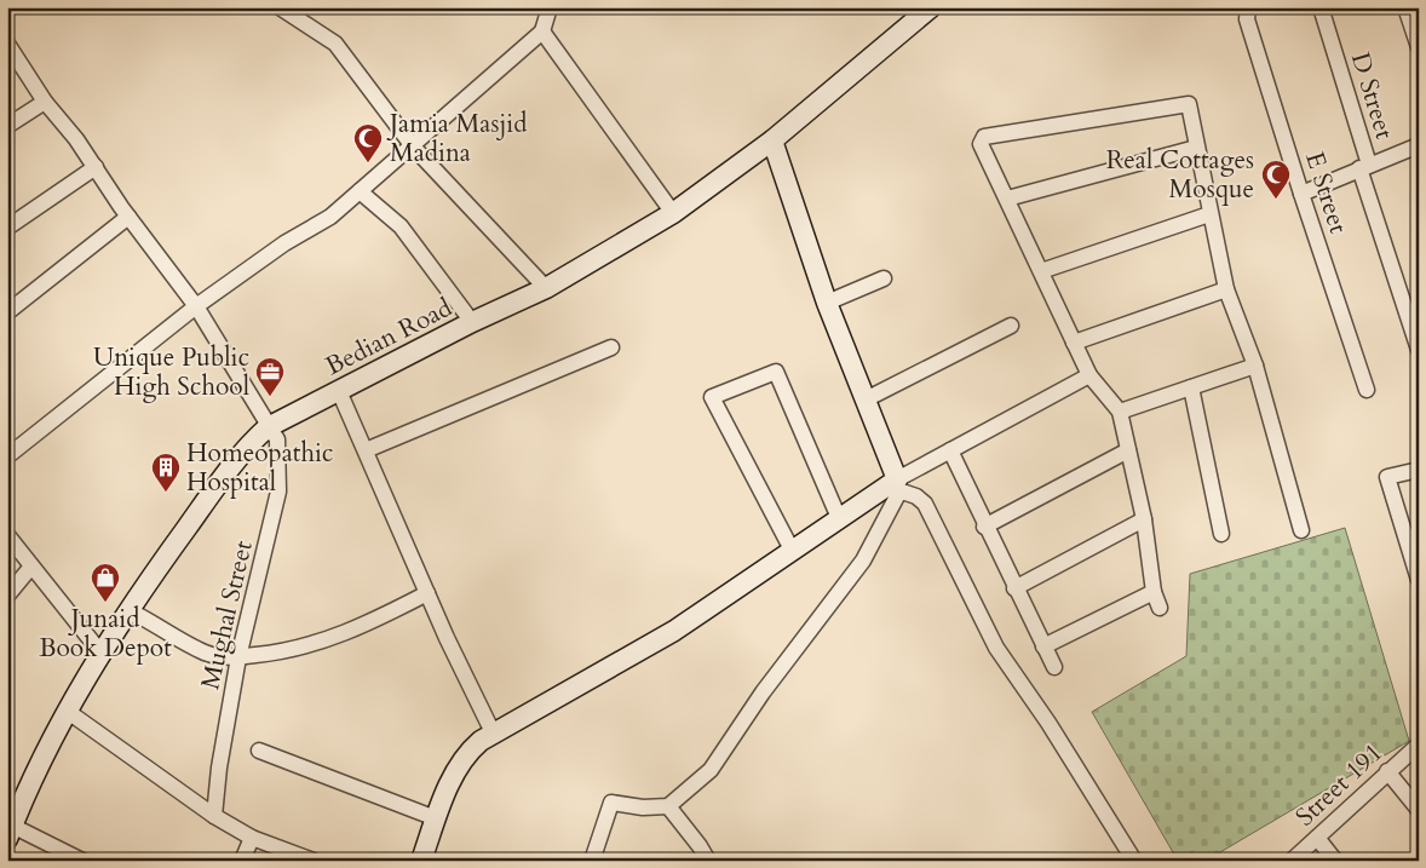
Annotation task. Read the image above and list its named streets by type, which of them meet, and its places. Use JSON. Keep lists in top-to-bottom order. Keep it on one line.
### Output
{"streets":{"main road":["Bedian Road"],"street":["D Street","E Street","Mughal Street","Street 191"]},"crossings":[["Bedian Road","Mughal Street"]],"places":{"mosque":["Jamia Masjid Madina","Real Cottages Mosque"],"office":["Unique Public High School"],"building":["Homeopathic Hospital"],"shop":["Junaid Book Depot"]}}
